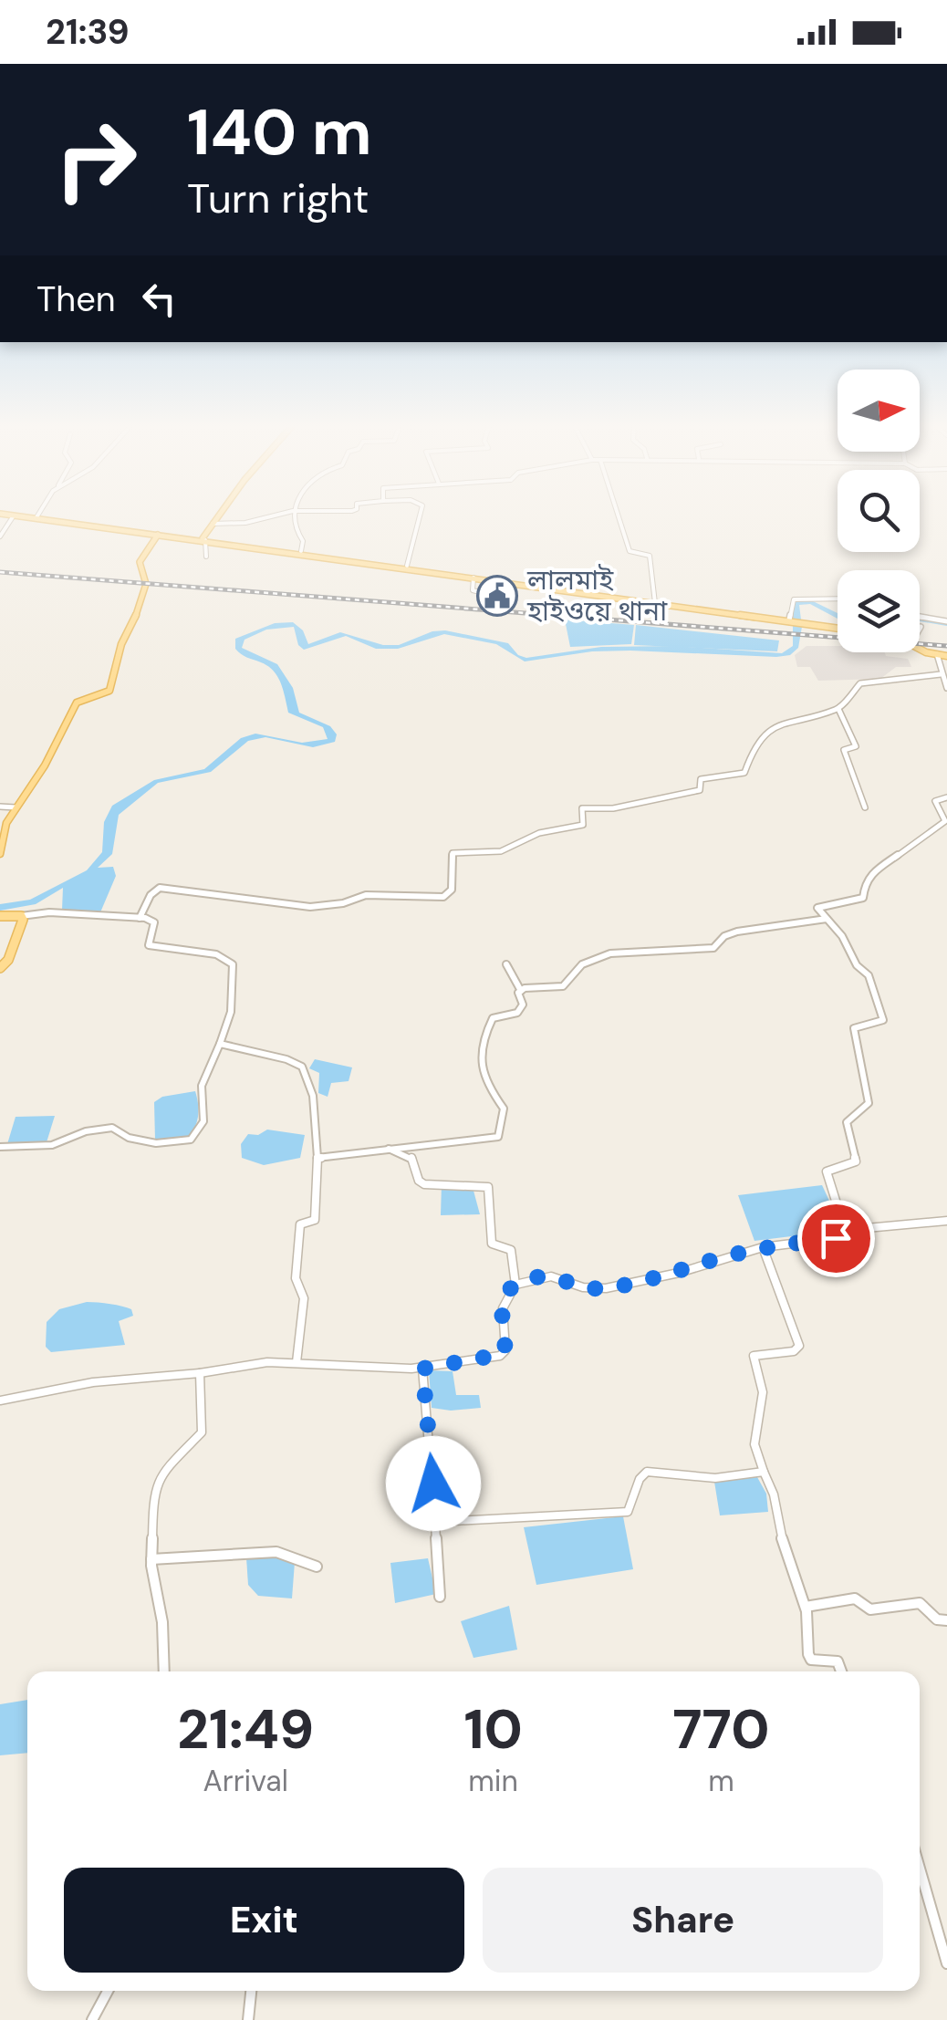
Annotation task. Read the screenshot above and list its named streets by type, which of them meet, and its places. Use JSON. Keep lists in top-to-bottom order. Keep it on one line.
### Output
{"places":{"public building":["লালমাই হাইওয়ে থানা"]},"north":"right","page":{"status":"21:39","turn":["140 m","Turn right"],"then":"Then","eta":["21:49","Arrival","10","min","770","m"],"buttons":["Exit","Share"]}}
